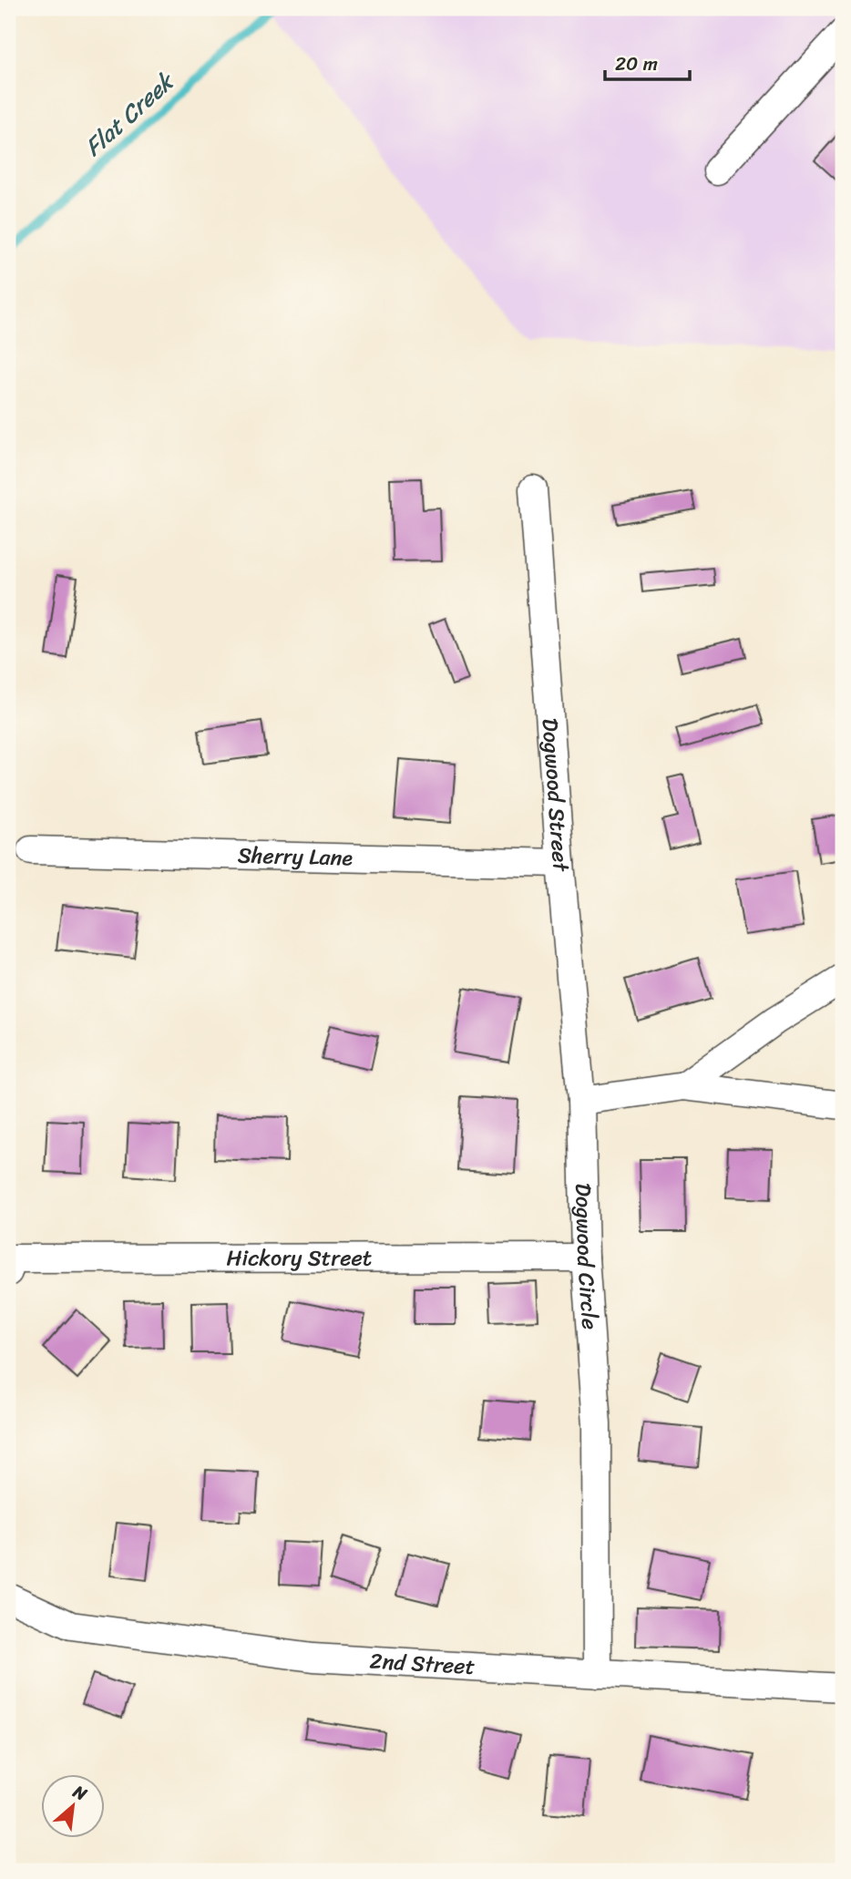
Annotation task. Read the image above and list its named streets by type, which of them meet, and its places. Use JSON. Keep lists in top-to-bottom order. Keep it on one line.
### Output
{"streets":{"street":["Dogwood Street","Sherry Lane","Dogwood Circle","Hickory Street","2nd Street"]},"crossings":[["Dogwood Street","Sherry Lane"],["Dogwood Street","Dogwood Circle"],["Dogwood Circle","Hickory Street"],["Dogwood Circle","2nd Street"]],"water":["Flat Creek"],"scale_bar":"20 m","north":"top right"}
